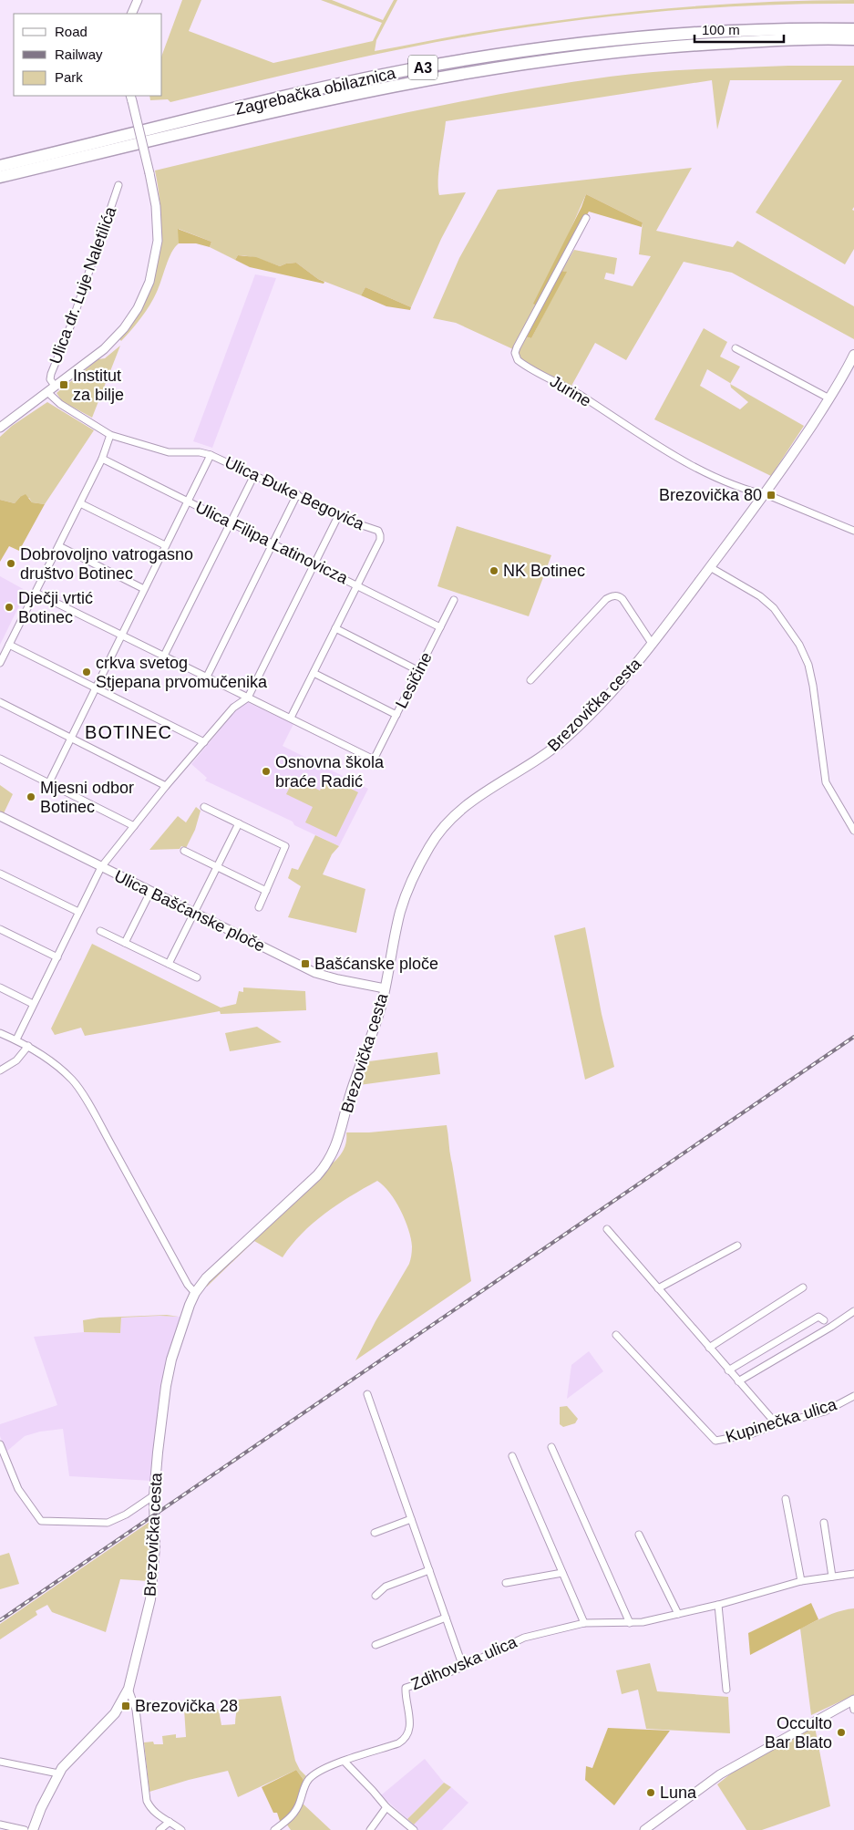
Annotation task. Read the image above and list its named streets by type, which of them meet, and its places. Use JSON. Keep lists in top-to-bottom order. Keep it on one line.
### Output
{"streets":{"highway":["A3","Zagrebačka obilaznica"],"main road":["Brezovička cesta"],"street":["Ulica dr. Luje Naletilića","Jurine","Ulica Đuke Begovića","Ulica Filipa Latinovicza","Lesičine","Ulica Bašćanske ploče","Kupinečka ulica","Zdihovska ulica"]},"crossings":[["Ulica dr. Luje Naletilića","Ulica Đuke Begovića"],["Jurine","Brezovička cesta"],["Ulica Đuke Begovića","Ulica Filipa Latinovicza"],["Ulica Đuke Begovića","Lesičine"],["Ulica Filipa Latinovicza","Lesičine"],["Brezovička cesta","Ulica Bašćanske ploče"]],"districts":["BOTINEC"],"places":{"transit":["Institut za bilje","Brezovička 80","Bašćanske ploče","Brezovička 28"],"other":["Dobrovoljno vatrogasno društvo Botinec","NK Botinec","Dječji vrtić Botinec","crkva svetog Stjepana prvomučenika","Osnovna škola braće Radić","Mjesni odbor Botinec","Occulto Bar Blato","Luna"]},"legend":["Road","Railway","Park"],"scale_bar":"100 m"}
